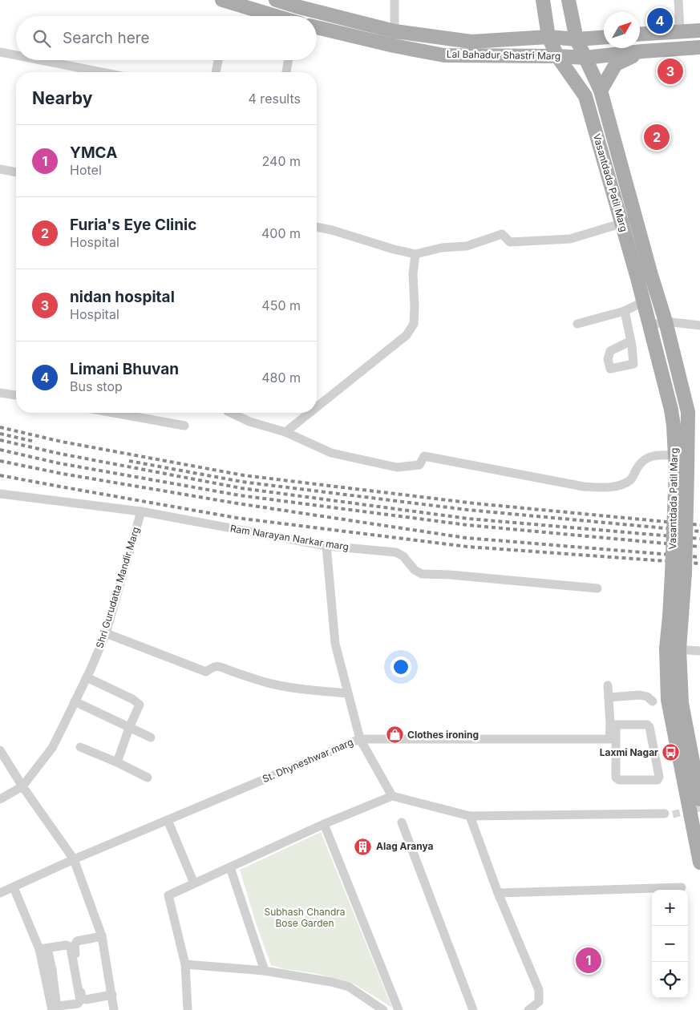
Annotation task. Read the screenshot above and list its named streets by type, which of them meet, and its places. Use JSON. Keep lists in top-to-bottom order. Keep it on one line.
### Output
{"streets":{"main road":["Lal Bahadur Shastri Marg","Vasantdada Patil Marg"],"street":["Ram Narayan Narkar marg","Shri Gurudatta Mandir Marg","St. Dhyneshwar marg"]},"crossings":[["Lal Bahadur Shastri Marg","Vasantdada Patil Marg"],["Ram Narayan Narkar marg","Shri Gurudatta Mandir Marg"]],"parks":["Subhash Chandra Bose Garden"],"places":{"shop":["Clothes ironing"],"bus stop":["Laxmi Nagar"],"building":["Alag Aranya"]},"north":"top right","page":{"pins":["4","3","2","1"],"search":"Search here","heading":["Nearby","4 results"],"list":[{"mark":"1","name":"YMCA","note":"Hotel","value":"240 m"},{"mark":"2","name":"Furia's Eye Clinic","note":"Hospital","value":"400 m"},{"mark":"3","name":"nidan hospital","note":"Hospital","value":"450 m"},{"mark":"4","name":"Limani Bhuvan","note":"Bus stop","value":"480 m"}],"map_buttons":["+","−"]}}
